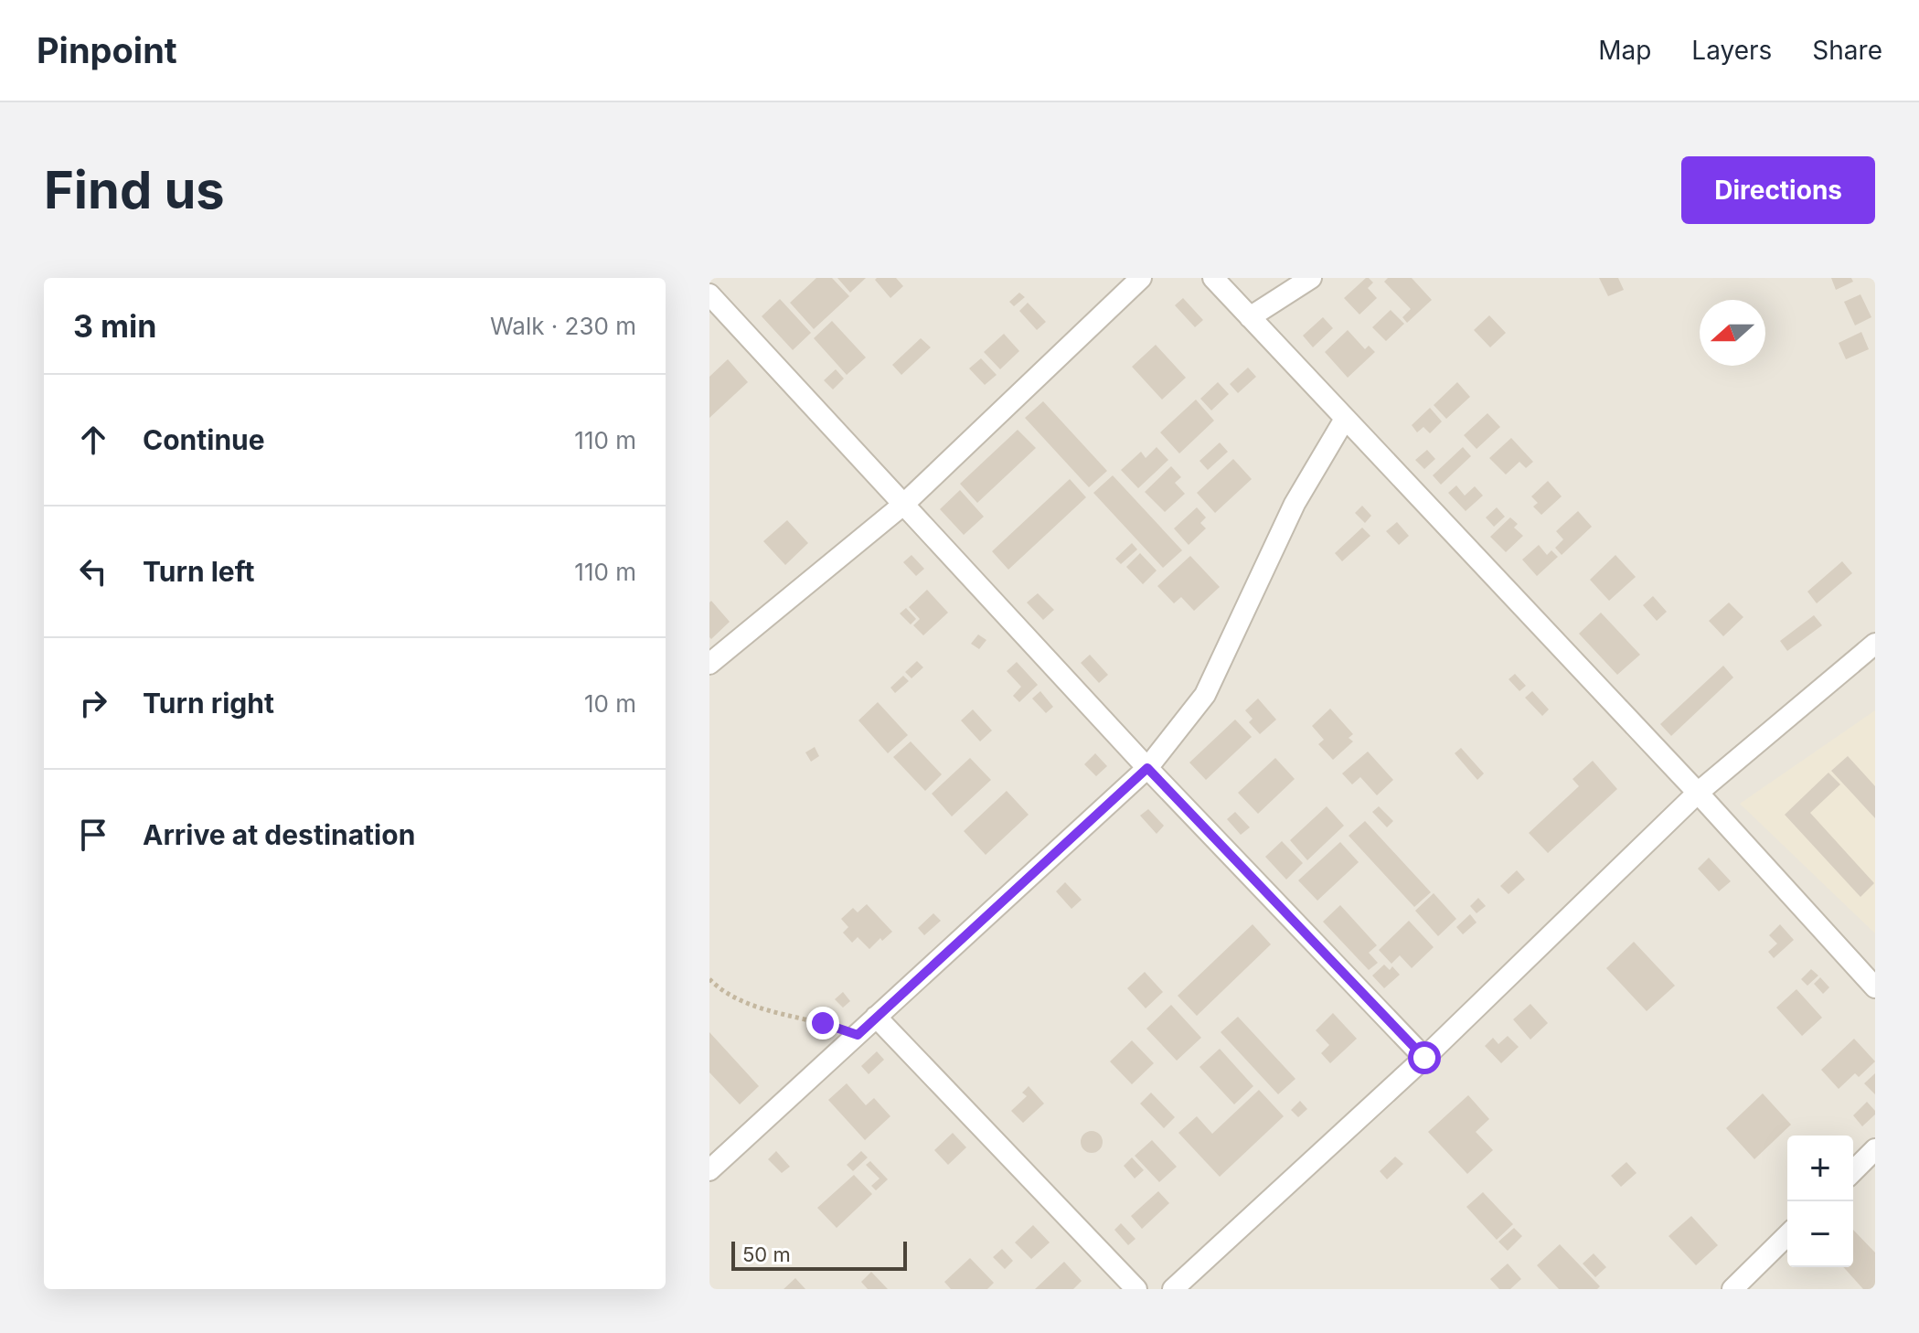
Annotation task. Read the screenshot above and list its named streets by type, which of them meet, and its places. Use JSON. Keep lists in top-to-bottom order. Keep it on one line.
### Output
{"scale_bar":"50 m","north":"left","page":{"header":"Pinpoint","nav":["Map","Layers","Share"],"buttons":"Directions","title":"Find us","heading":["3 min","Walk · 230 m"],"list":[["Continue","110 m"],["Turn left","110 m"],["Turn right","10 m"],"Arrive at destination"],"map_buttons":["+","−"],"scale":"50 m"}}
